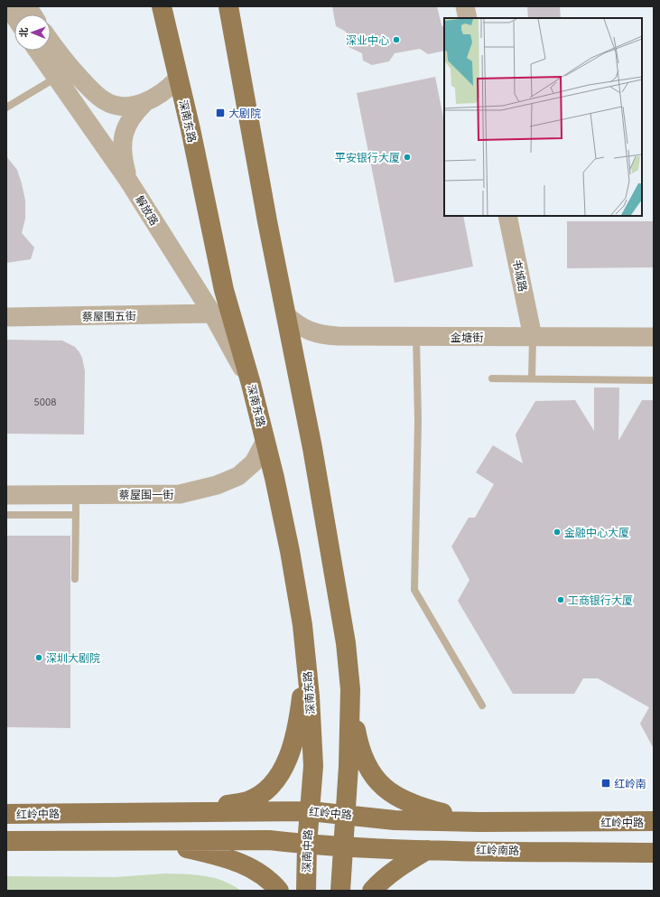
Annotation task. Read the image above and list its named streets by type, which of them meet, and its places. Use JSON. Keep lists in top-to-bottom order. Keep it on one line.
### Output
{"streets":{"main road":["深南东路","红岭中路","红岭南路","深南中路"],"street":["解放路","书城路","蔡屋围五街","金塘街","蔡屋围一街"]},"crossings":[["深南东路","解放路"],["深南东路","蔡屋围一街"],["深南东路","红岭中路"],["深南东路","深南中路"],["解放路","蔡屋围五街"],["书城路","金塘街"],["红岭中路","深南中路"]],"places":{"other":["深业中心","平安银行大厦","金融中心大厦","工商银行大厦","深圳大剧院"],"transit":["大剧院","红岭南"]},"house_numbers":["5008"],"north":"left"}
